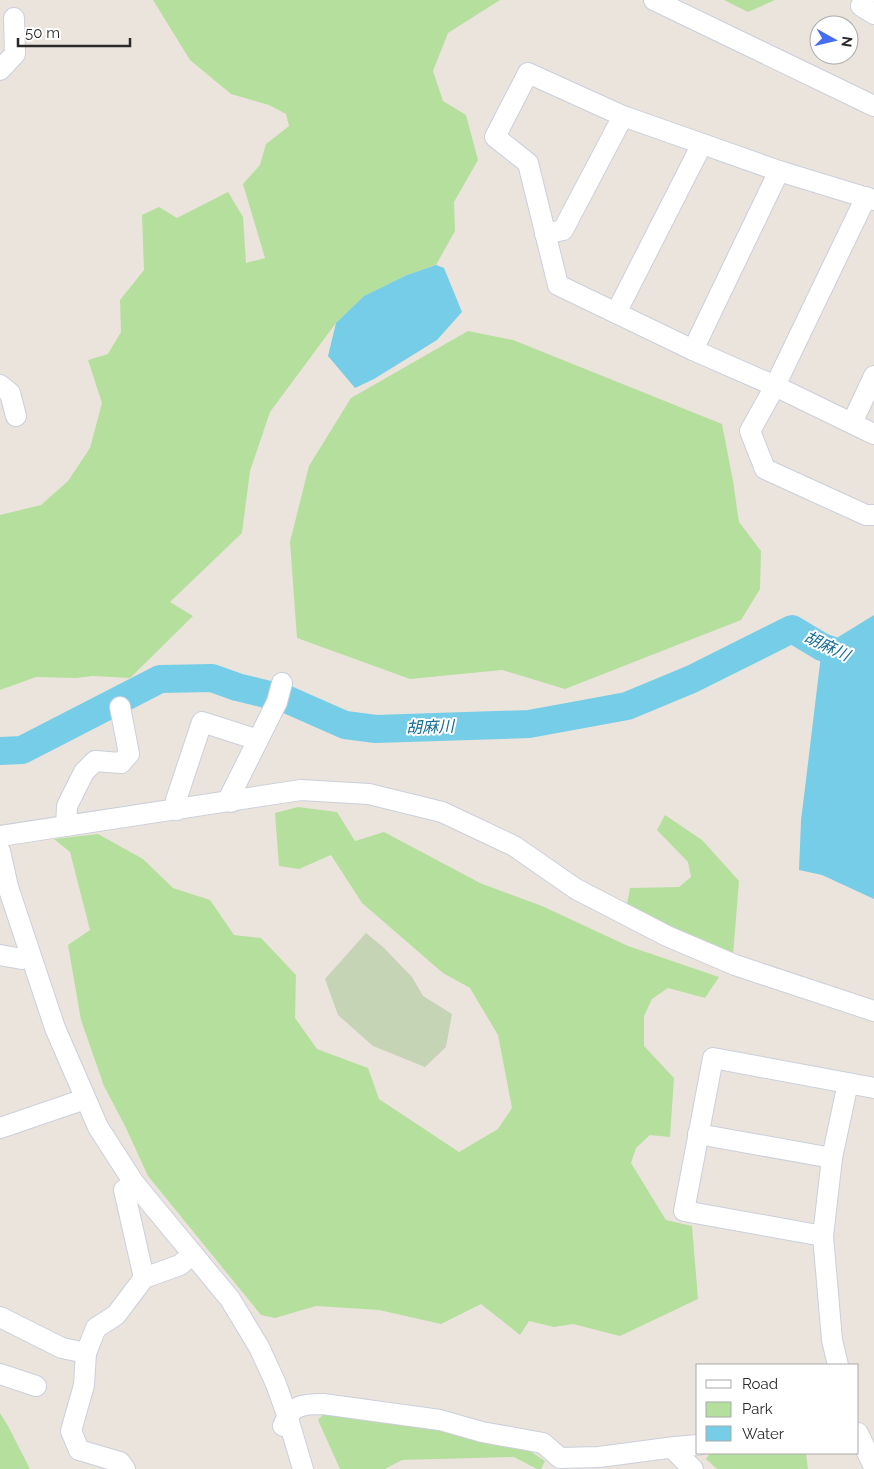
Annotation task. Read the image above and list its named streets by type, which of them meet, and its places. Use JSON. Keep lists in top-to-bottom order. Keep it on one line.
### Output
{"water":["胡麻川"],"legend":["Road","Park","Water"],"scale_bar":"50 m","north":"right"}
